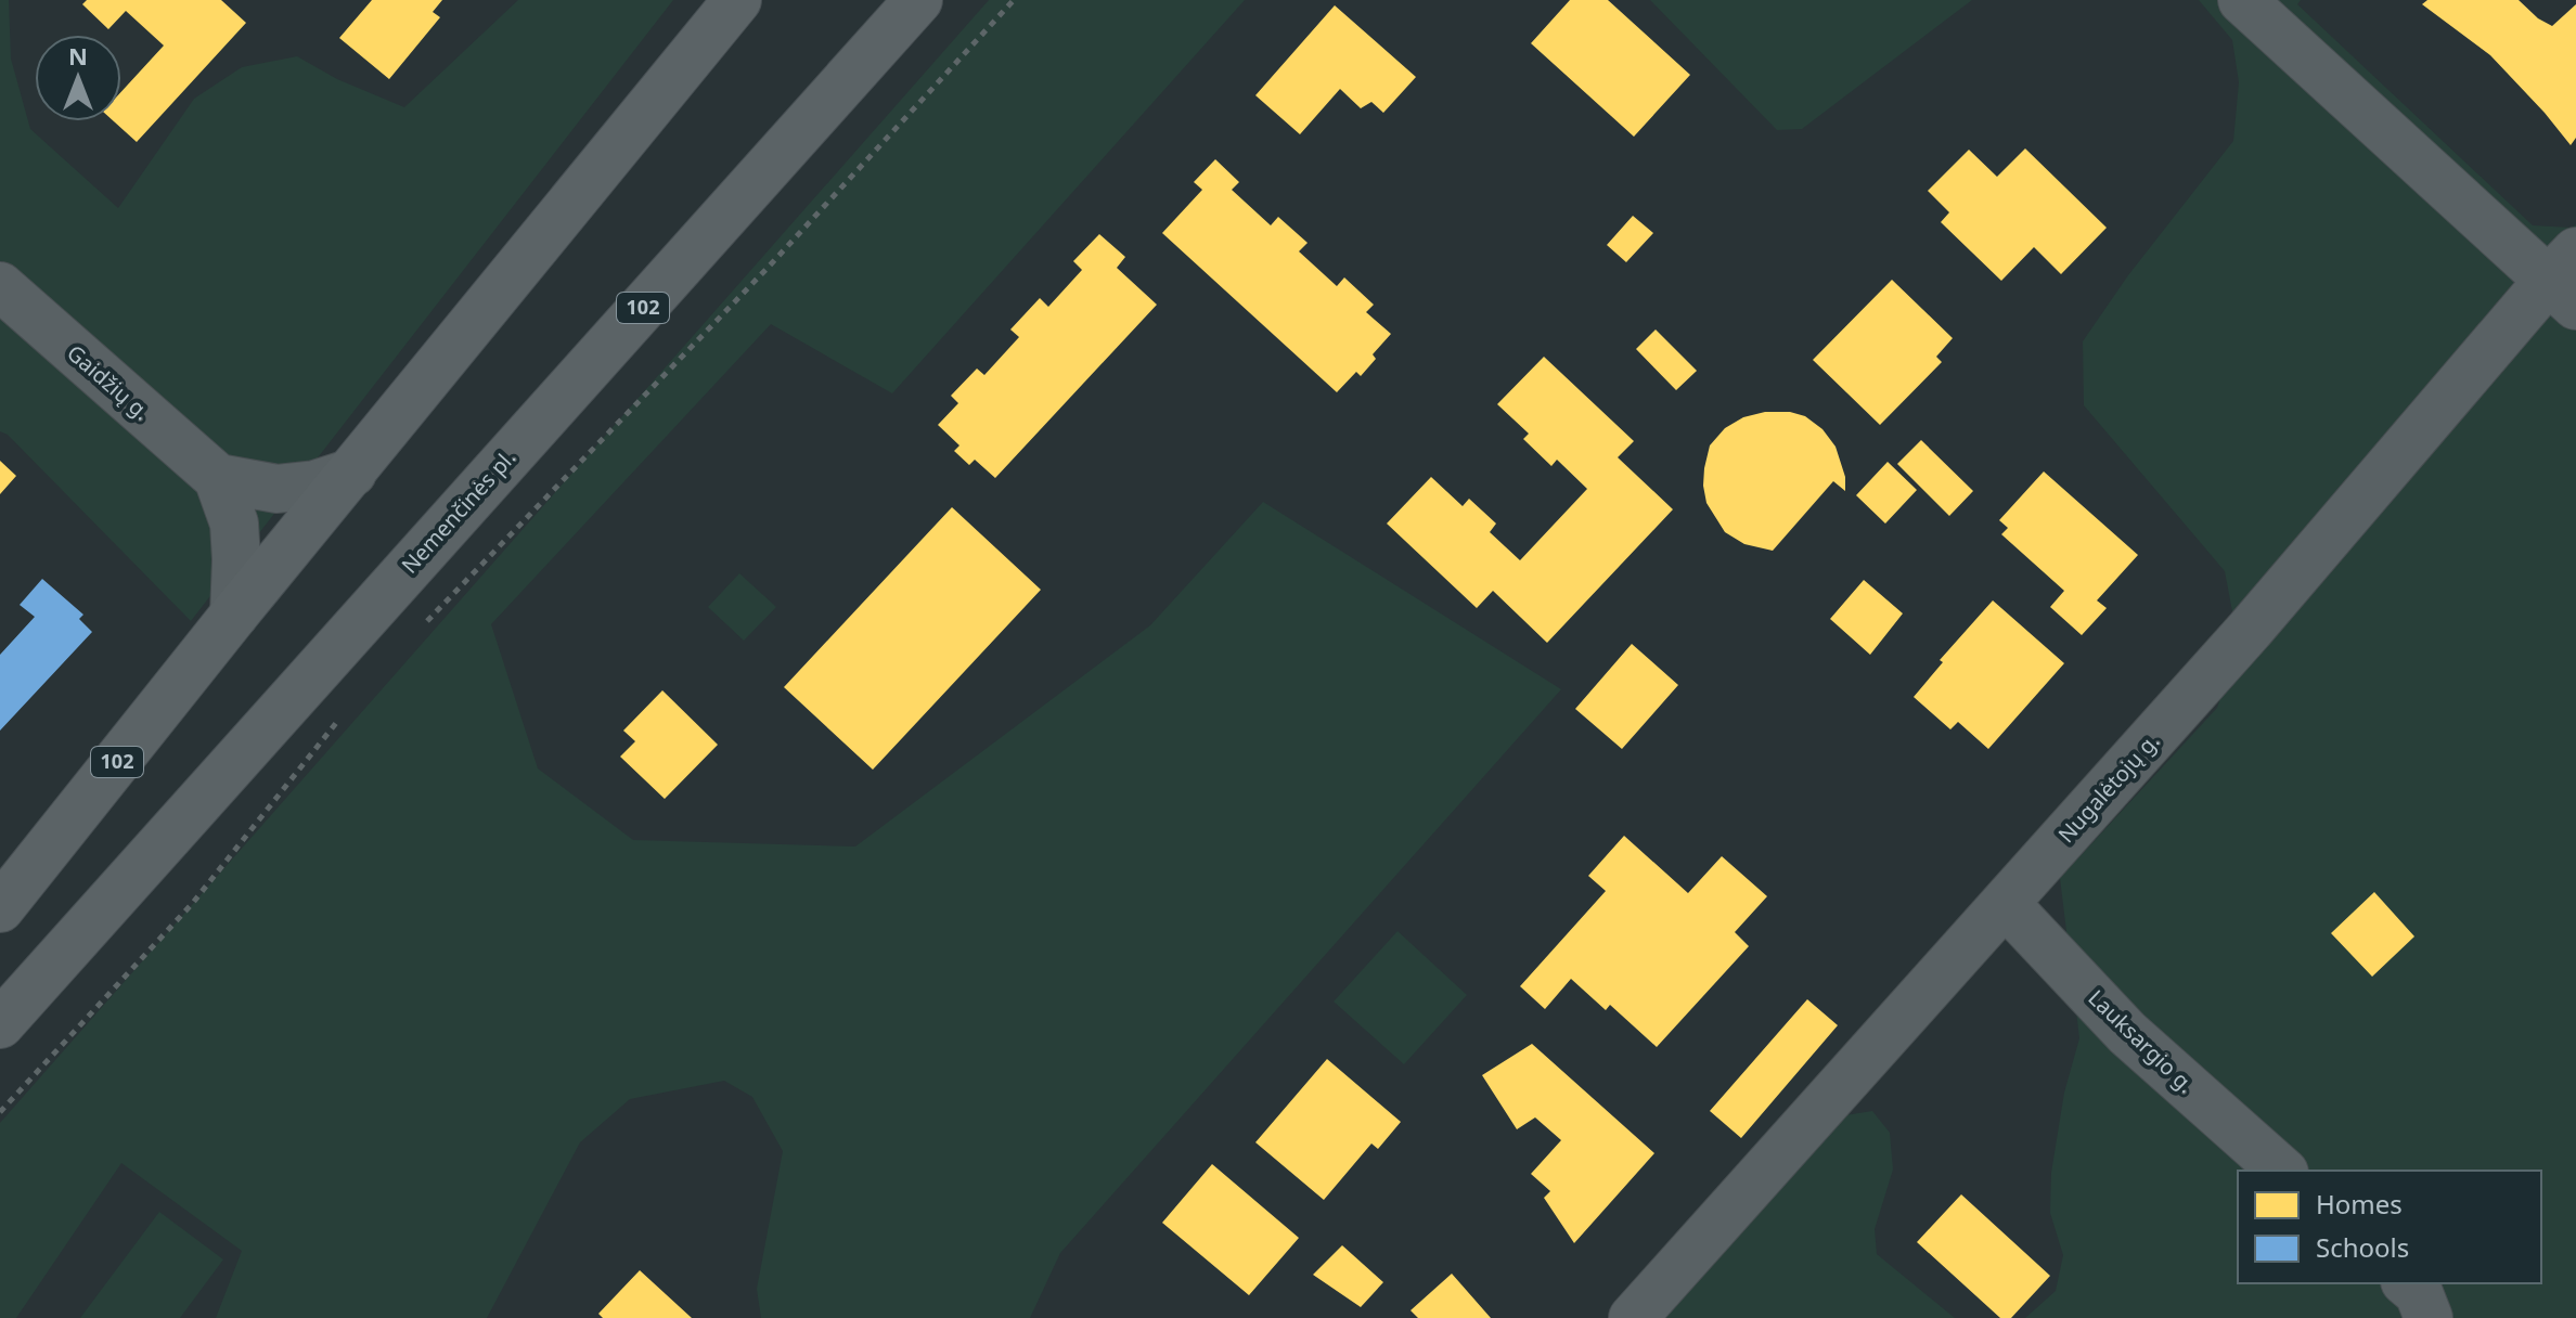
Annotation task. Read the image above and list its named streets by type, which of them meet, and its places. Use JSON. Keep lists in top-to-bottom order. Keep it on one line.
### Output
{"streets":{"main road":["102","Nemenčinės pl."],"street":["Gaidžių g.","Nugalėtojų g.","Lauksargio g."]},"crossings":[["Nugalėtojų g.","Lauksargio g."]],"legend":["Homes","Schools"],"north":"top"}
